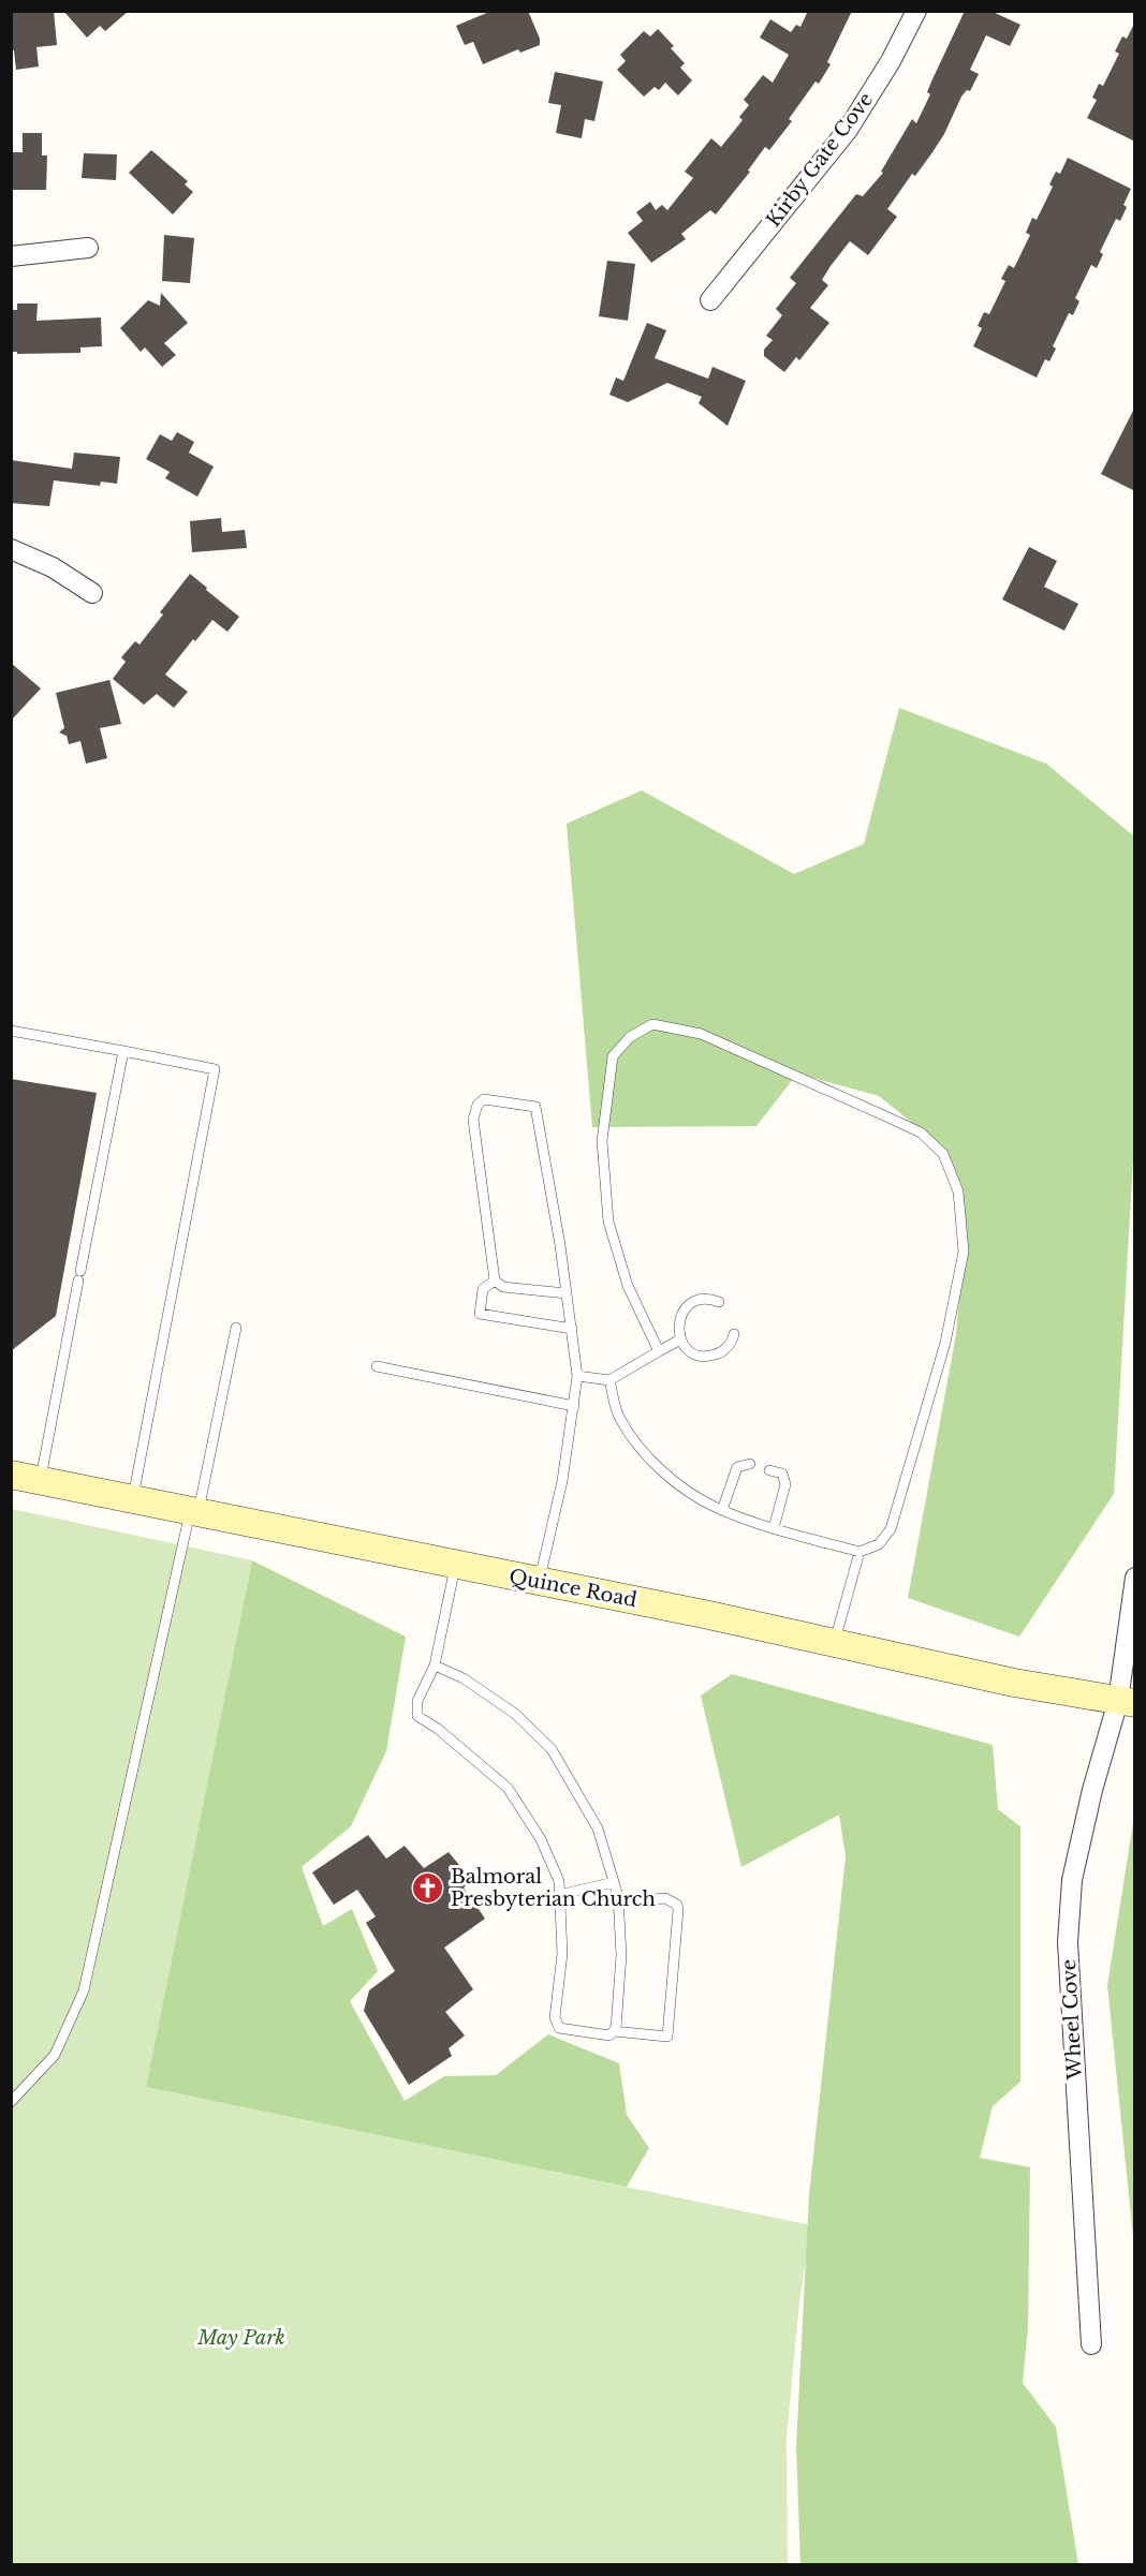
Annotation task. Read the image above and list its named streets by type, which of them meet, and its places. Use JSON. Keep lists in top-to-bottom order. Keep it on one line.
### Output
{"streets":{"main road":["Quince Road"],"street":["Kirby Gate Cove","Wheel Cove"]},"crossings":[["Quince Road","Wheel Cove"]],"parks":["May Park"],"places":{"church":["Balmoral Presbyterian Church"]}}
